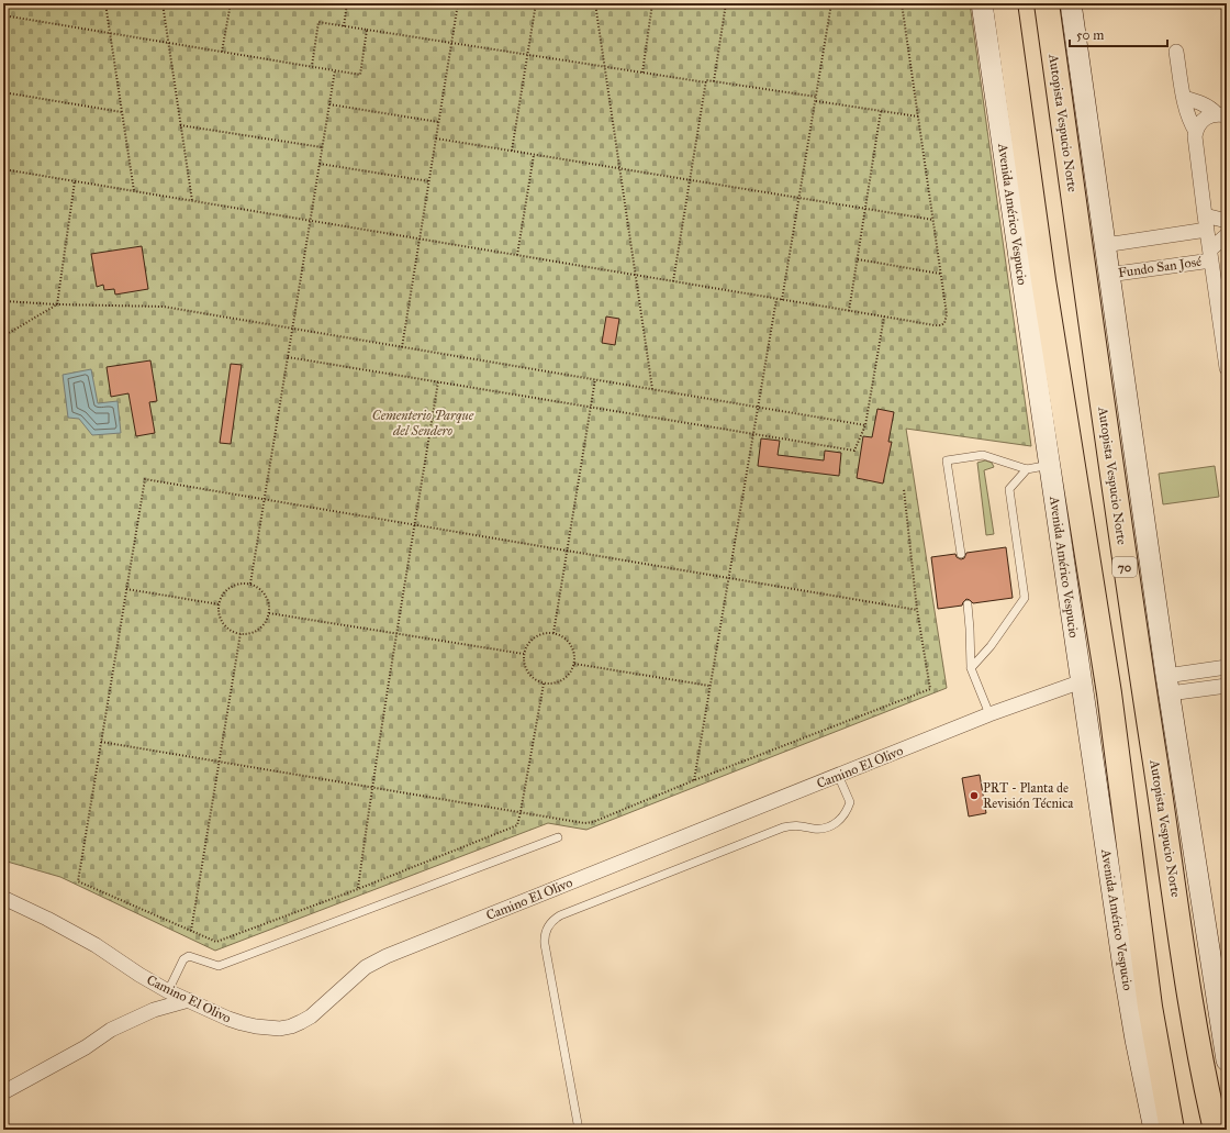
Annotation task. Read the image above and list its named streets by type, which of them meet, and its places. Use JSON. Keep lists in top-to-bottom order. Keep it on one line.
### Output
{"streets":{"highway":["Autopista Vespucio Norte","70"],"main road":["Avenida Américo Vespucio"],"street":["Fundo San José","Camino El Olivo"]},"crossings":[["Avenida Américo Vespucio","Camino El Olivo"]],"parks":["Cementerio Parque del Sendero"],"places":["PRT - Planta de Revisión Técnica"],"scale_bar":"50 m"}
